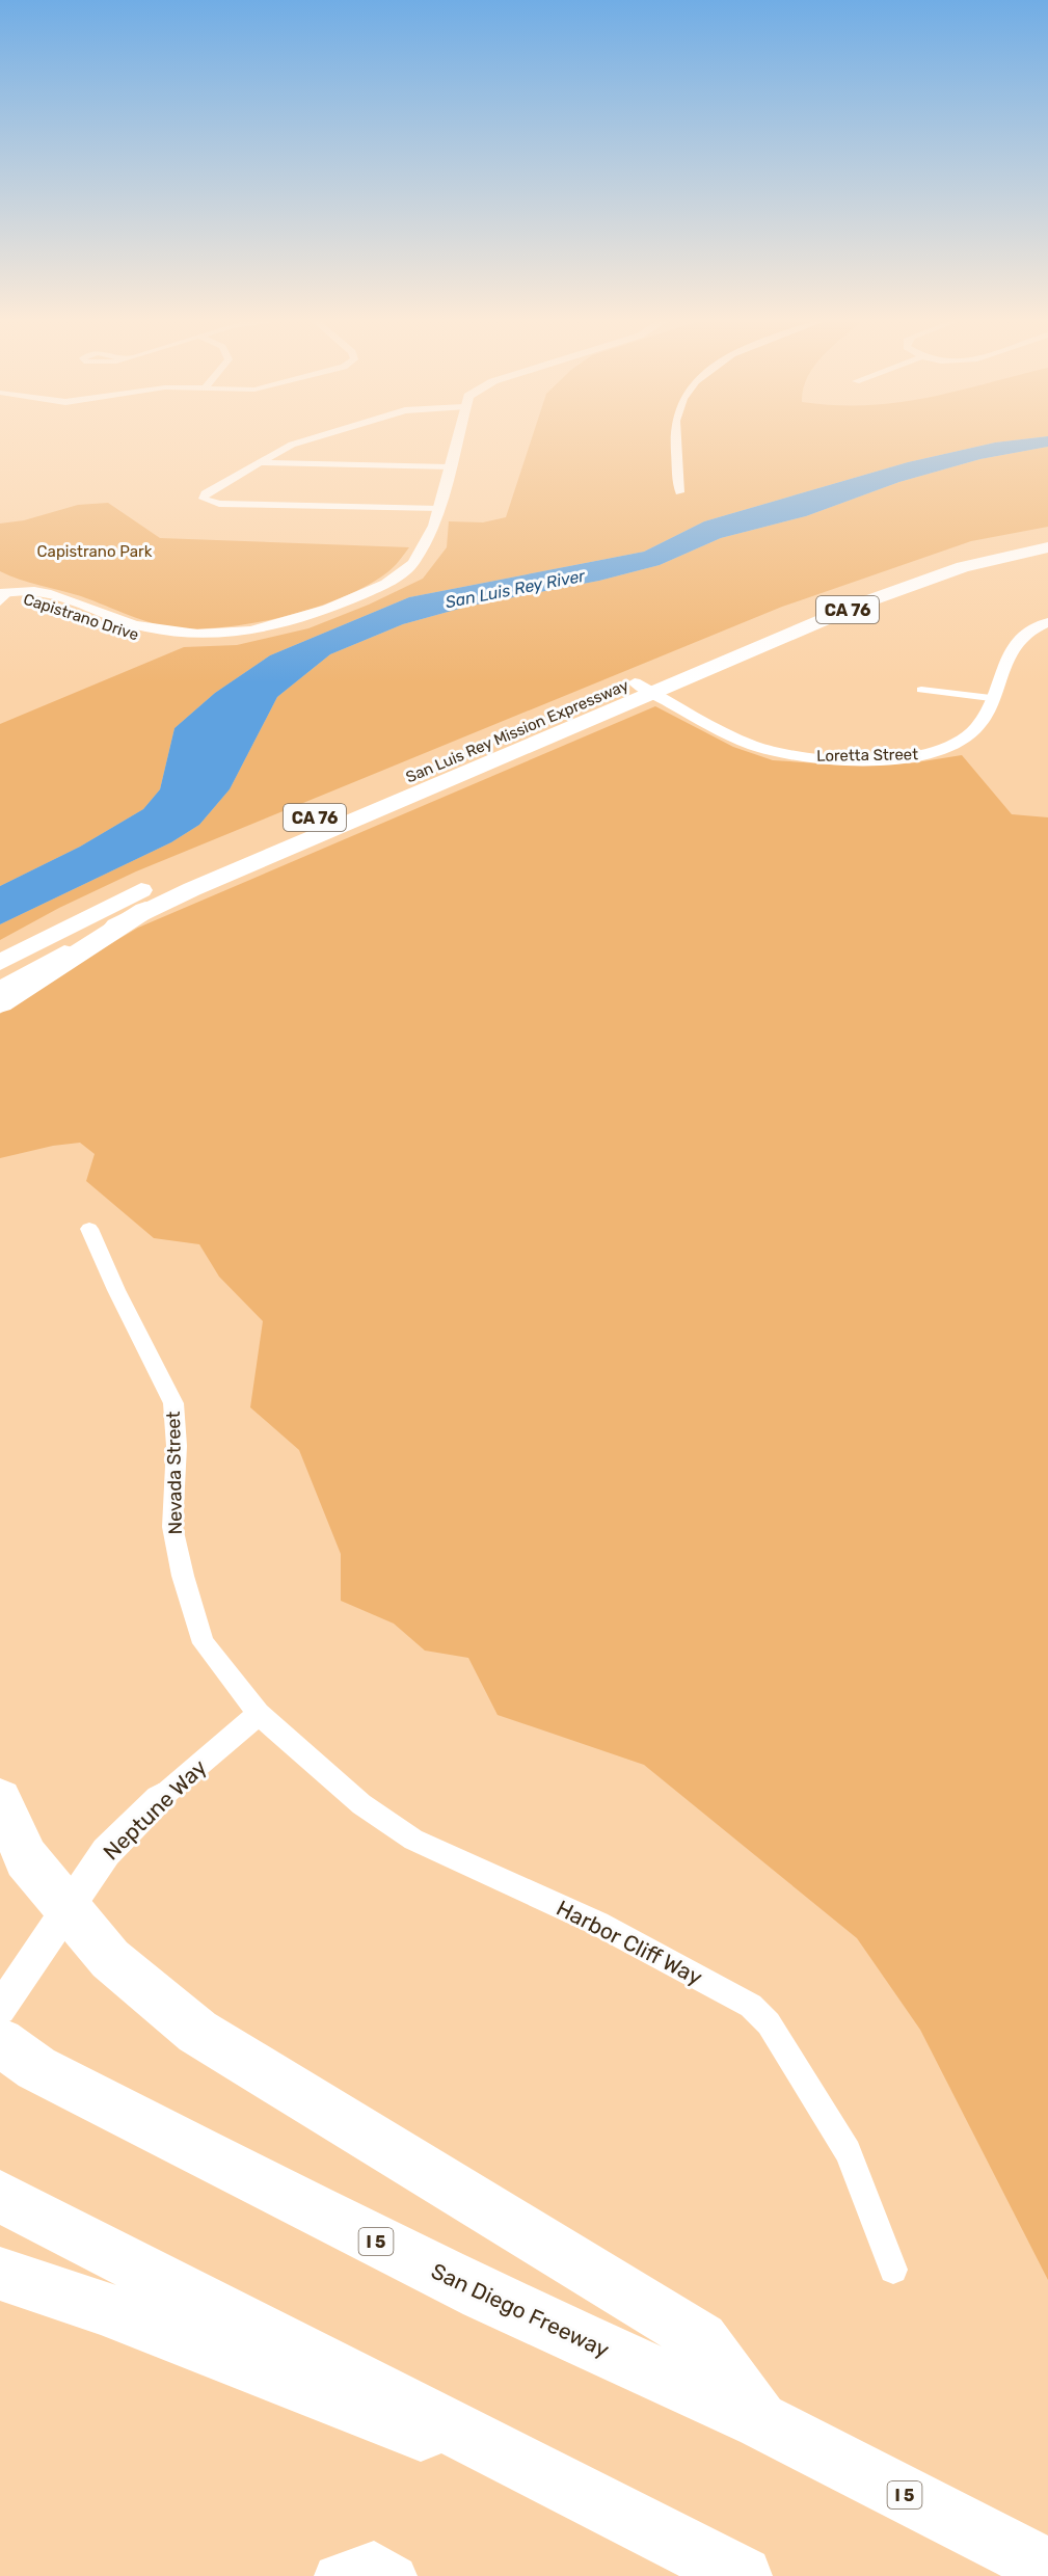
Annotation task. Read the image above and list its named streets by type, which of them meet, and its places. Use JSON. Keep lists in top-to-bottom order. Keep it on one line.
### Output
{"streets":{"highway":["CA 76","San Luis Rey Mission Expressway","I 5","San Diego Freeway"],"street":["Capistrano Drive","Loretta Street","Nevada Street","Neptune Way","Harbor Cliff Way"]},"crossings":[["CA 76","San Luis Rey Mission Expressway"],["San Luis Rey Mission Expressway","Loretta Street"],["Nevada Street","Neptune Way"],["Nevada Street","Harbor Cliff Way"],["Neptune Way","Harbor Cliff Way"]],"water":["San Luis Rey River"],"parks":["Capistrano Park"]}
